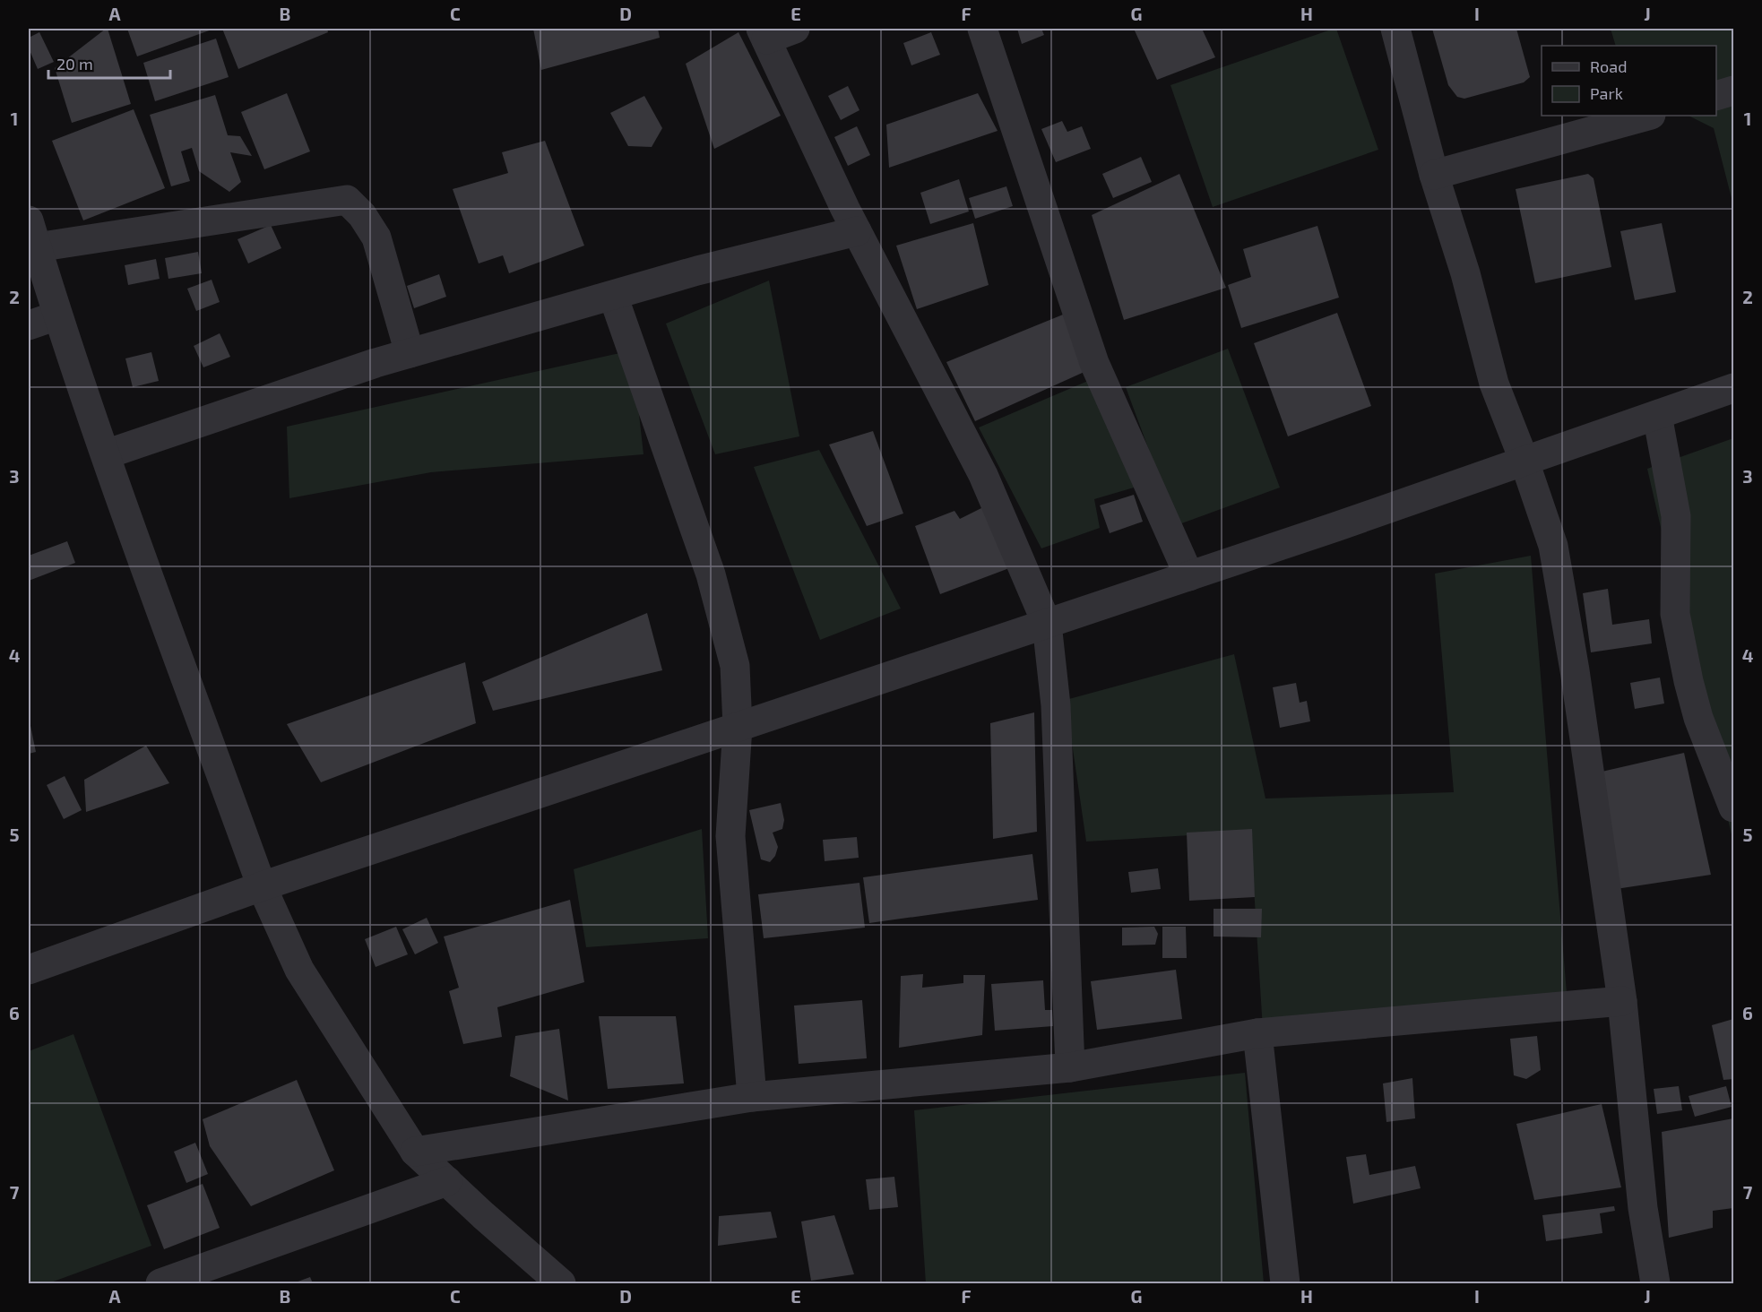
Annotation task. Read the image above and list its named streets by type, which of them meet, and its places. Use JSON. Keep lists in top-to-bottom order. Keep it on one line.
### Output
{"legend":["Road","Park"],"scale_bar":"20 m","grid":{"columns":["A","B","C","D","E","F","G","H","I","J"],"rows":["1","2","3","4","5","6","7"]}}
